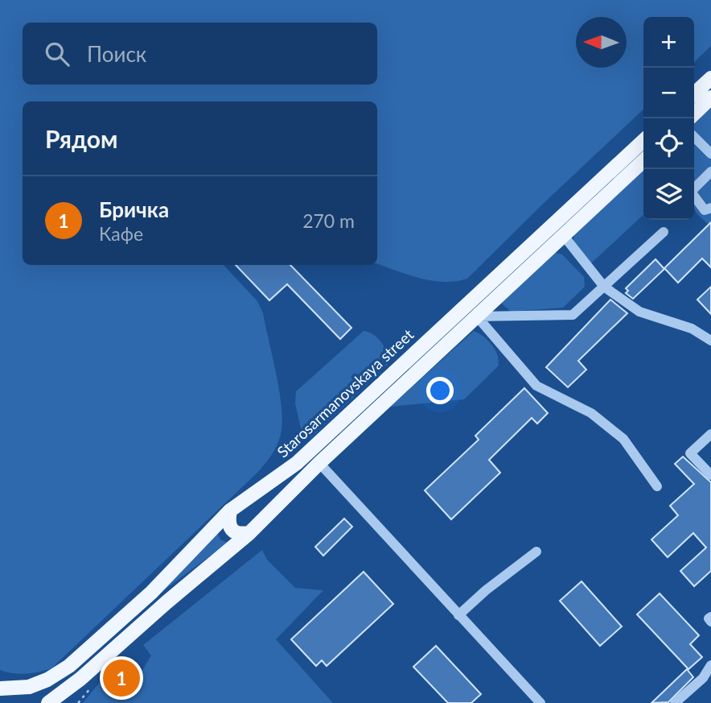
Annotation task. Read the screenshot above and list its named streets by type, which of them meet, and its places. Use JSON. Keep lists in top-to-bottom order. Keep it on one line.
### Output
{"streets":{"main road":["Starosarmanovskaya street"]},"north":"left","page":{"map_buttons":["+","−"],"search":"Поиск","heading":"Рядом","list":[{"mark":"1","name":"Бричка","note":"Кафе","value":"270 m"}],"pins":"1"}}
